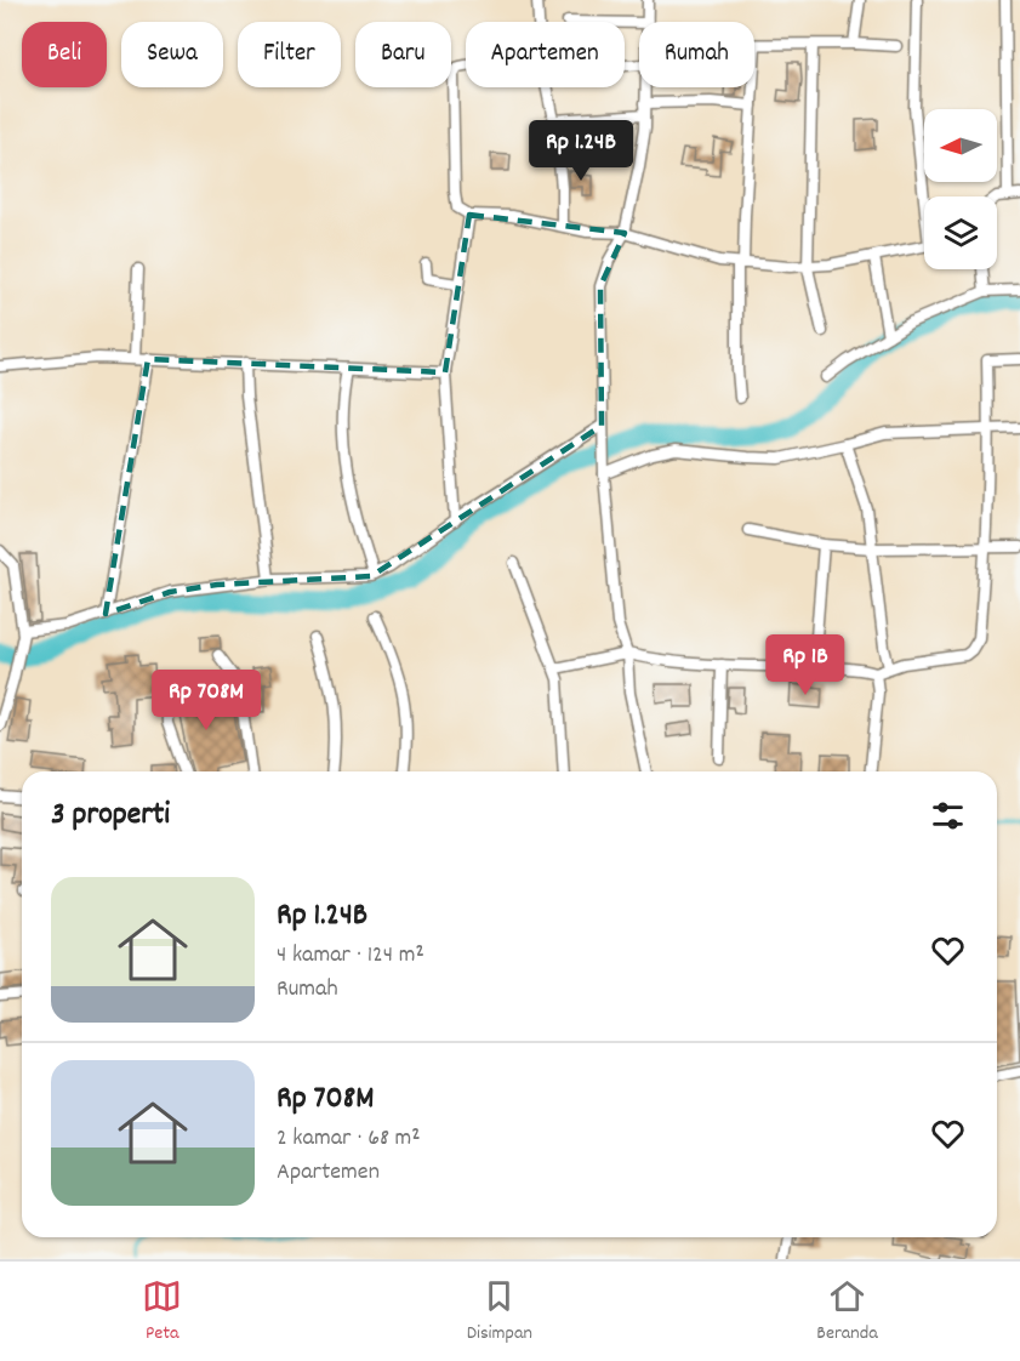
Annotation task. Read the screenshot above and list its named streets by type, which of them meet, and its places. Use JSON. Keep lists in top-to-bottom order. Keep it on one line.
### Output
{"north":"left","page":{"chip":["Beli","Sewa","Filter","Baru","Apartemen","Rumah"],"price":["Rp 1.24B","Rp 1B","Rp 708M"],"heading":"3 properti","list":[{"name":"Rp 1.24B","note":"4 kamar · 124 m² · Rumah"},{"name":"Rp 708M","note":"2 kamar · 68 m² · Apartemen"}],"tabs":["Peta","Disimpan","Beranda"]}}
